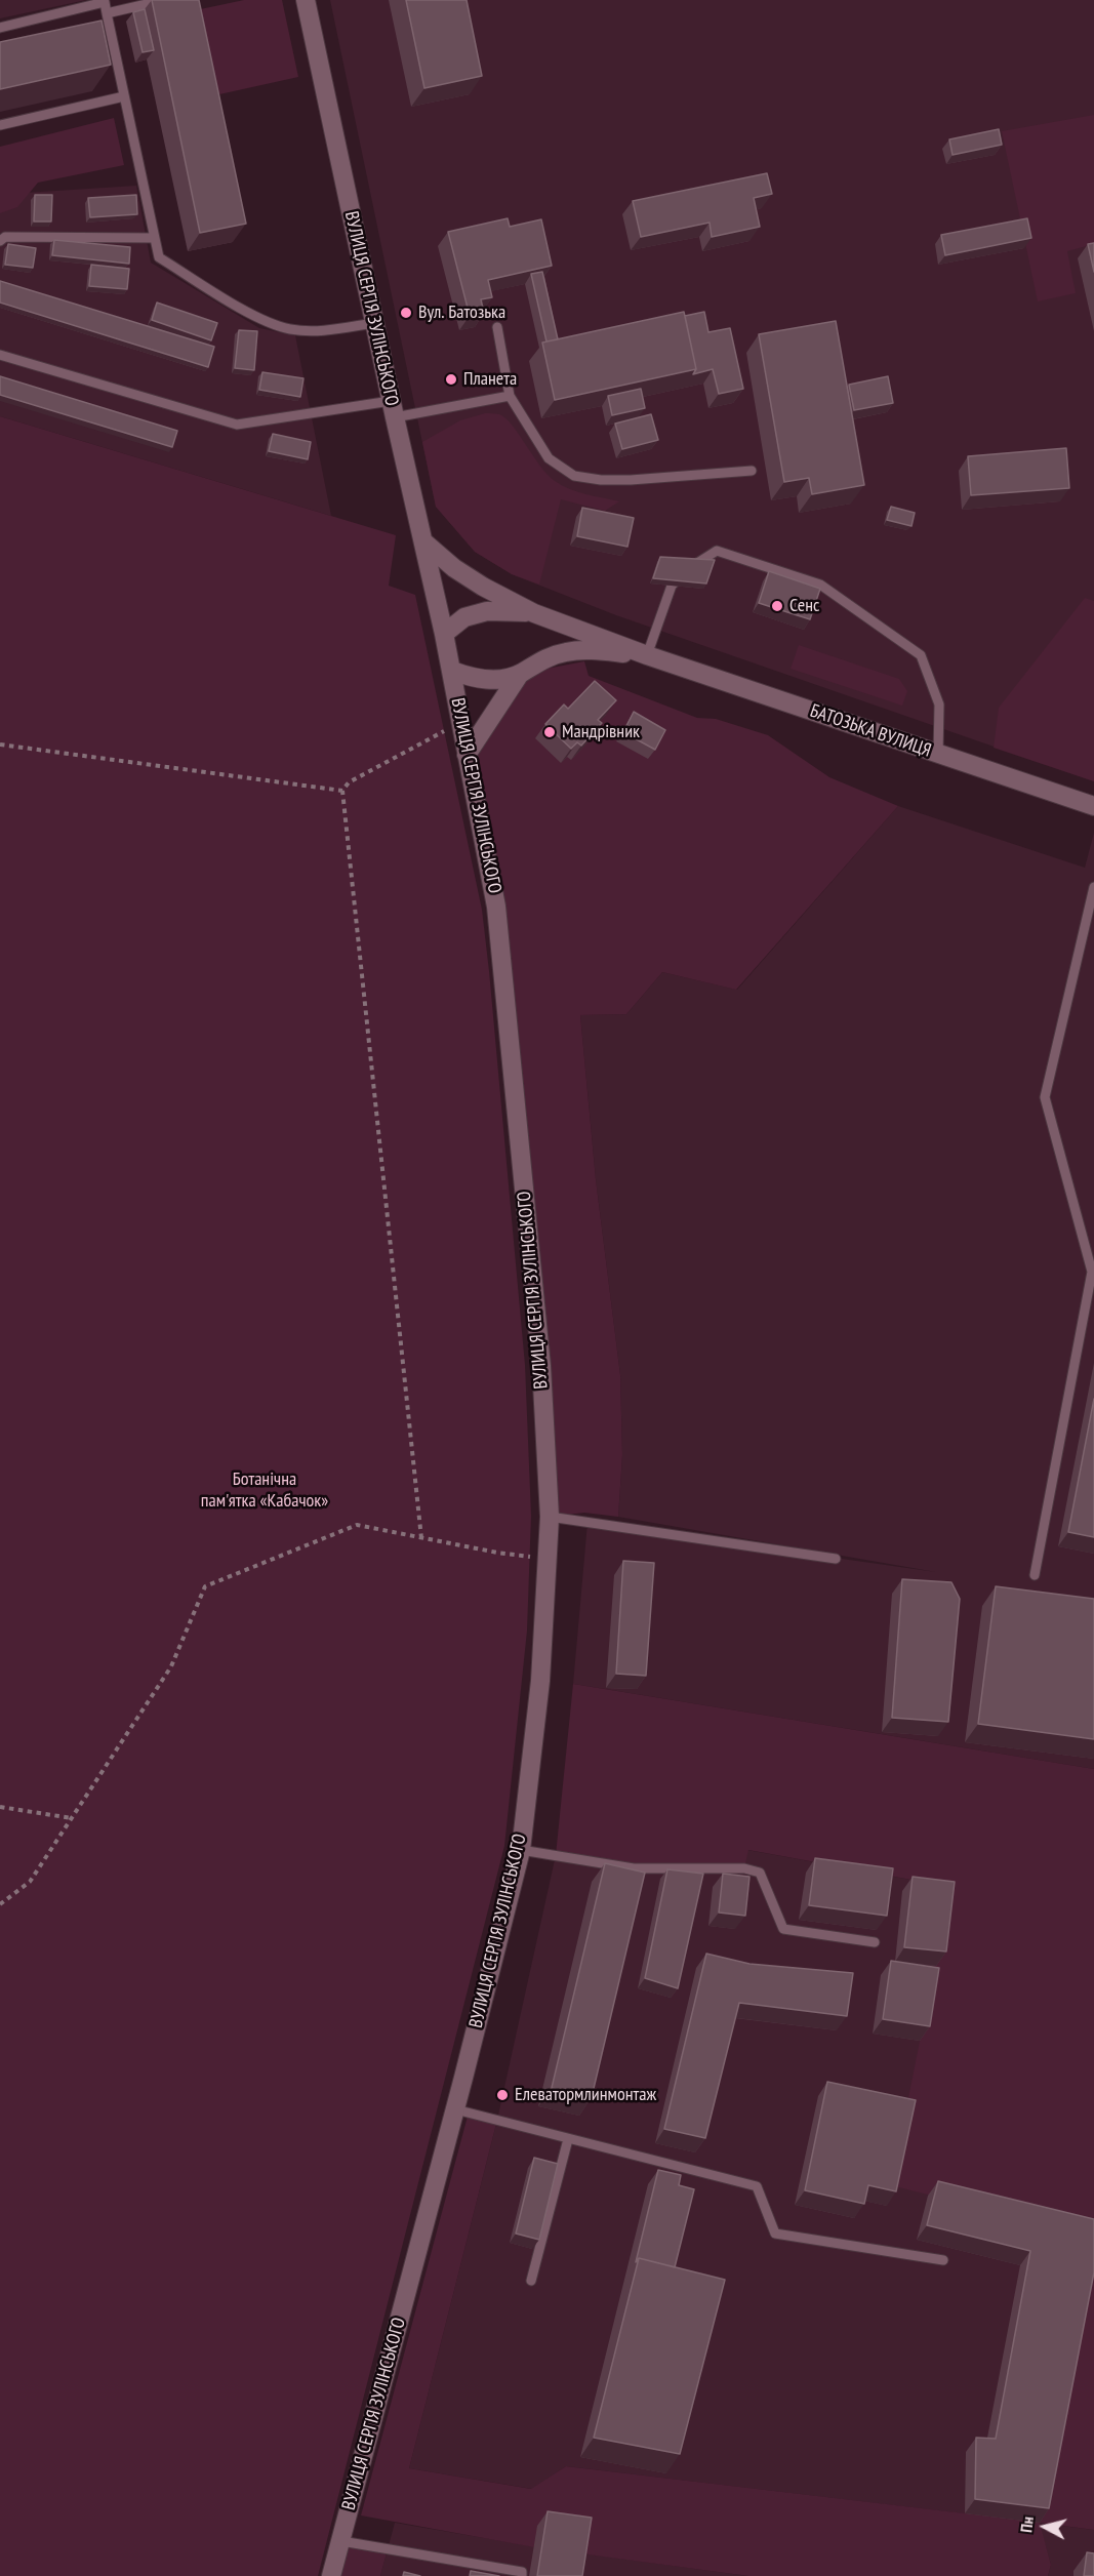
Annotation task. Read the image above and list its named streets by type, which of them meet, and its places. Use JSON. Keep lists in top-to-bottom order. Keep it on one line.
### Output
{"streets":{"street":["ВУЛИЦЯ СЕРГІЯ ЗУЛІНСЬКОГО","БАТОЗЬКА ВУЛИЦЯ"]},"crossings":[["ВУЛИЦЯ СЕРГІЯ ЗУЛІНСЬКОГО","БАТОЗЬКА ВУЛИЦЯ"]],"parks":["Ботанічна пам'ятка «Кабачок»"],"places":["Вул. Батозька","Планета","Сенс","Мандрівник","Елеватормлинмонтаж"],"north":"left"}
